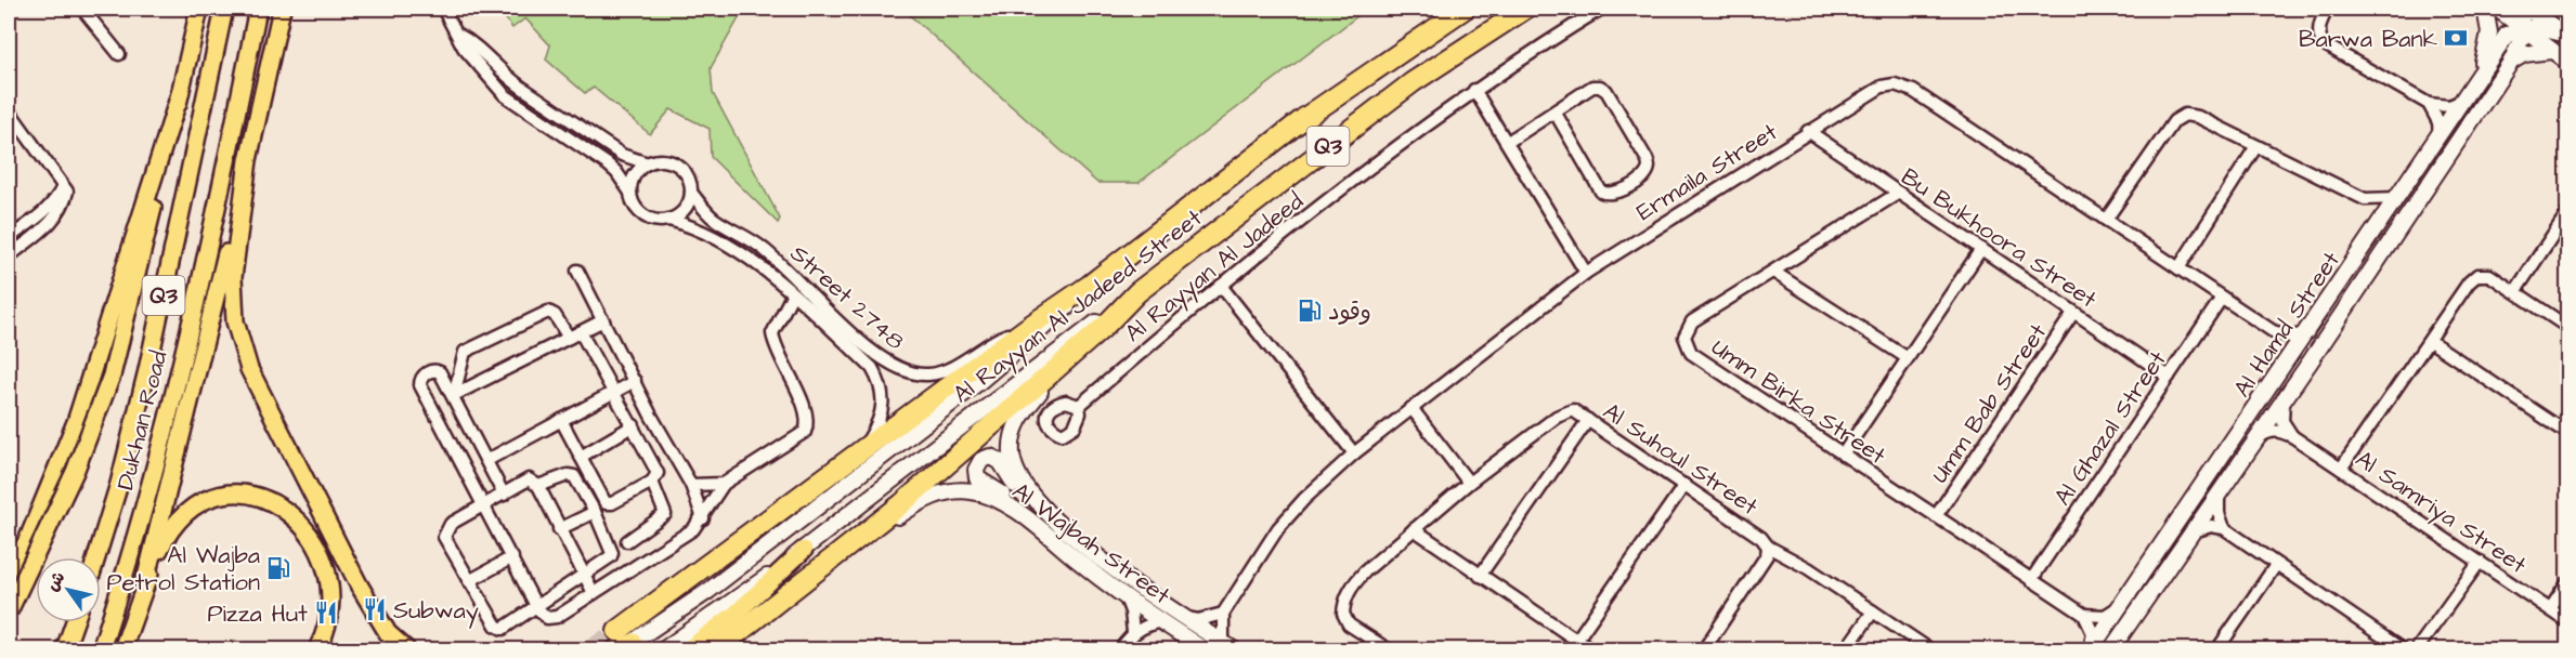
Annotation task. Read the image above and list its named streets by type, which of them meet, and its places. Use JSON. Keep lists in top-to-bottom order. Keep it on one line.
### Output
{"streets":{"highway":["Q3","Al Rayyan Al Jadeed Street"],"main road":["Dukhan Road"],"street":["Ermaila Street","Bu Bukhoora Street","Al Rayyan Al Jadeed","Street 2748","Al Hamd Street","Umm Birka Street","Umm Bab Street","Al Ghazal Street","Al Suhoul Street","Al Samriya Street","Al Wajbah Street"]},"crossings":[["Ermaila Street","Bu Bukhoora Street"],["Ermaila Street","Al Hamd Street"],["Ermaila Street","Al Ghazal Street"],["Bu Bukhoora Street","Umm Birka Street"],["Bu Bukhoora Street","Umm Bab Street"],["Bu Bukhoora Street","Al Ghazal Street"],["Umm Birka Street","Umm Bab Street"],["Umm Birka Street","Al Ghazal Street"]],"places":{"bank":["Barwa Bank"],"fuel station":["وقود","Al Wajba Petrol Station"],"restaurant":["Subway","Pizza Hut"]},"north":"top left"}
